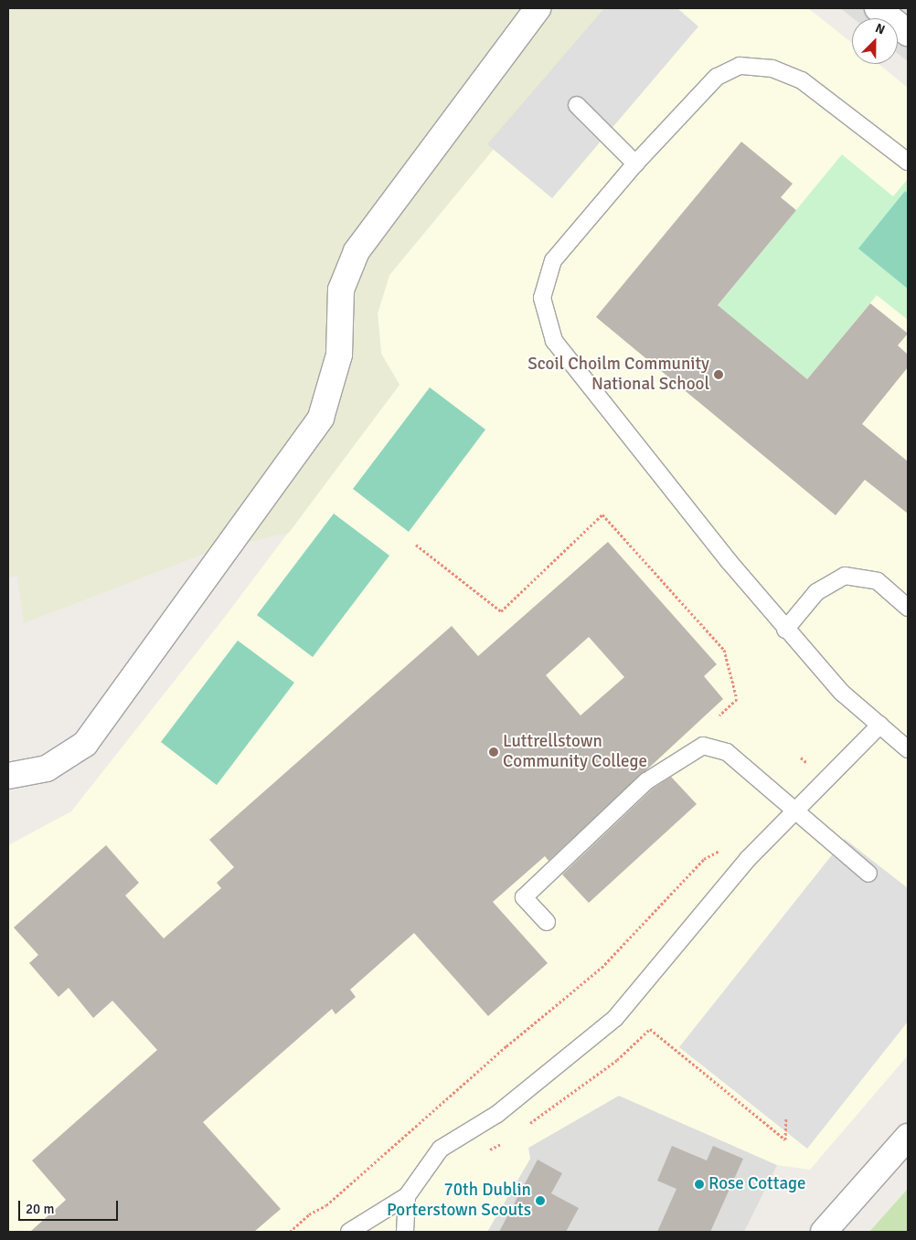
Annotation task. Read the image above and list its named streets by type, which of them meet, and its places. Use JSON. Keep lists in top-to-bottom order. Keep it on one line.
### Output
{"places":["Scoil Choilm Community National School","Luttrellstown Community College","Rose Cottage","70th Dublin Porterstown Scouts"],"scale_bar":"20 m","north":"top right"}
